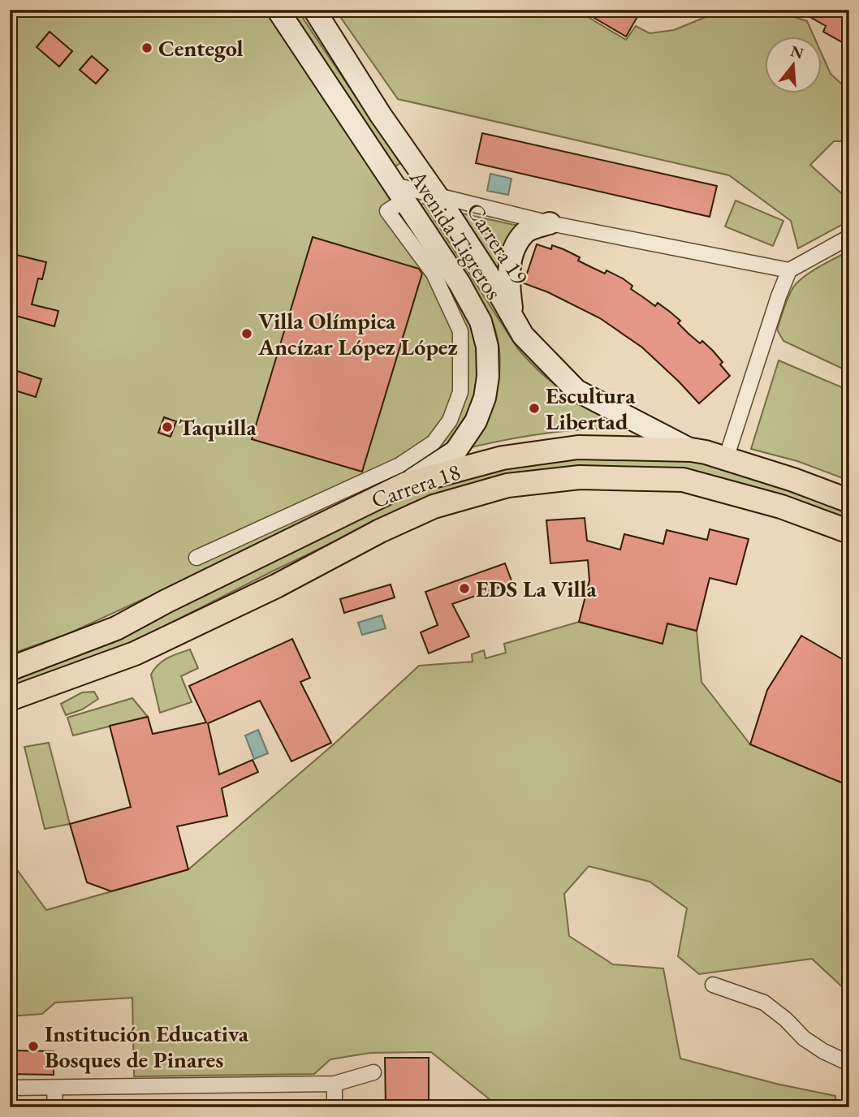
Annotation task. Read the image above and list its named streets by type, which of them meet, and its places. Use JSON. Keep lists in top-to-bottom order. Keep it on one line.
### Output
{"streets":{"main road":["Carrera 18"],"street":["Avenida Tigreros","Carrera 19"]},"crossings":[["Avenida Tigreros","Carrera 18"],["Carrera 19","Carrera 18"]],"places":["Centegol","Villa Olímpica Ancízar López López","Escultura Libertad","Taquilla","EDS La Villa","Institución Educativa Bosques de Pinares"],"north":"top"}
